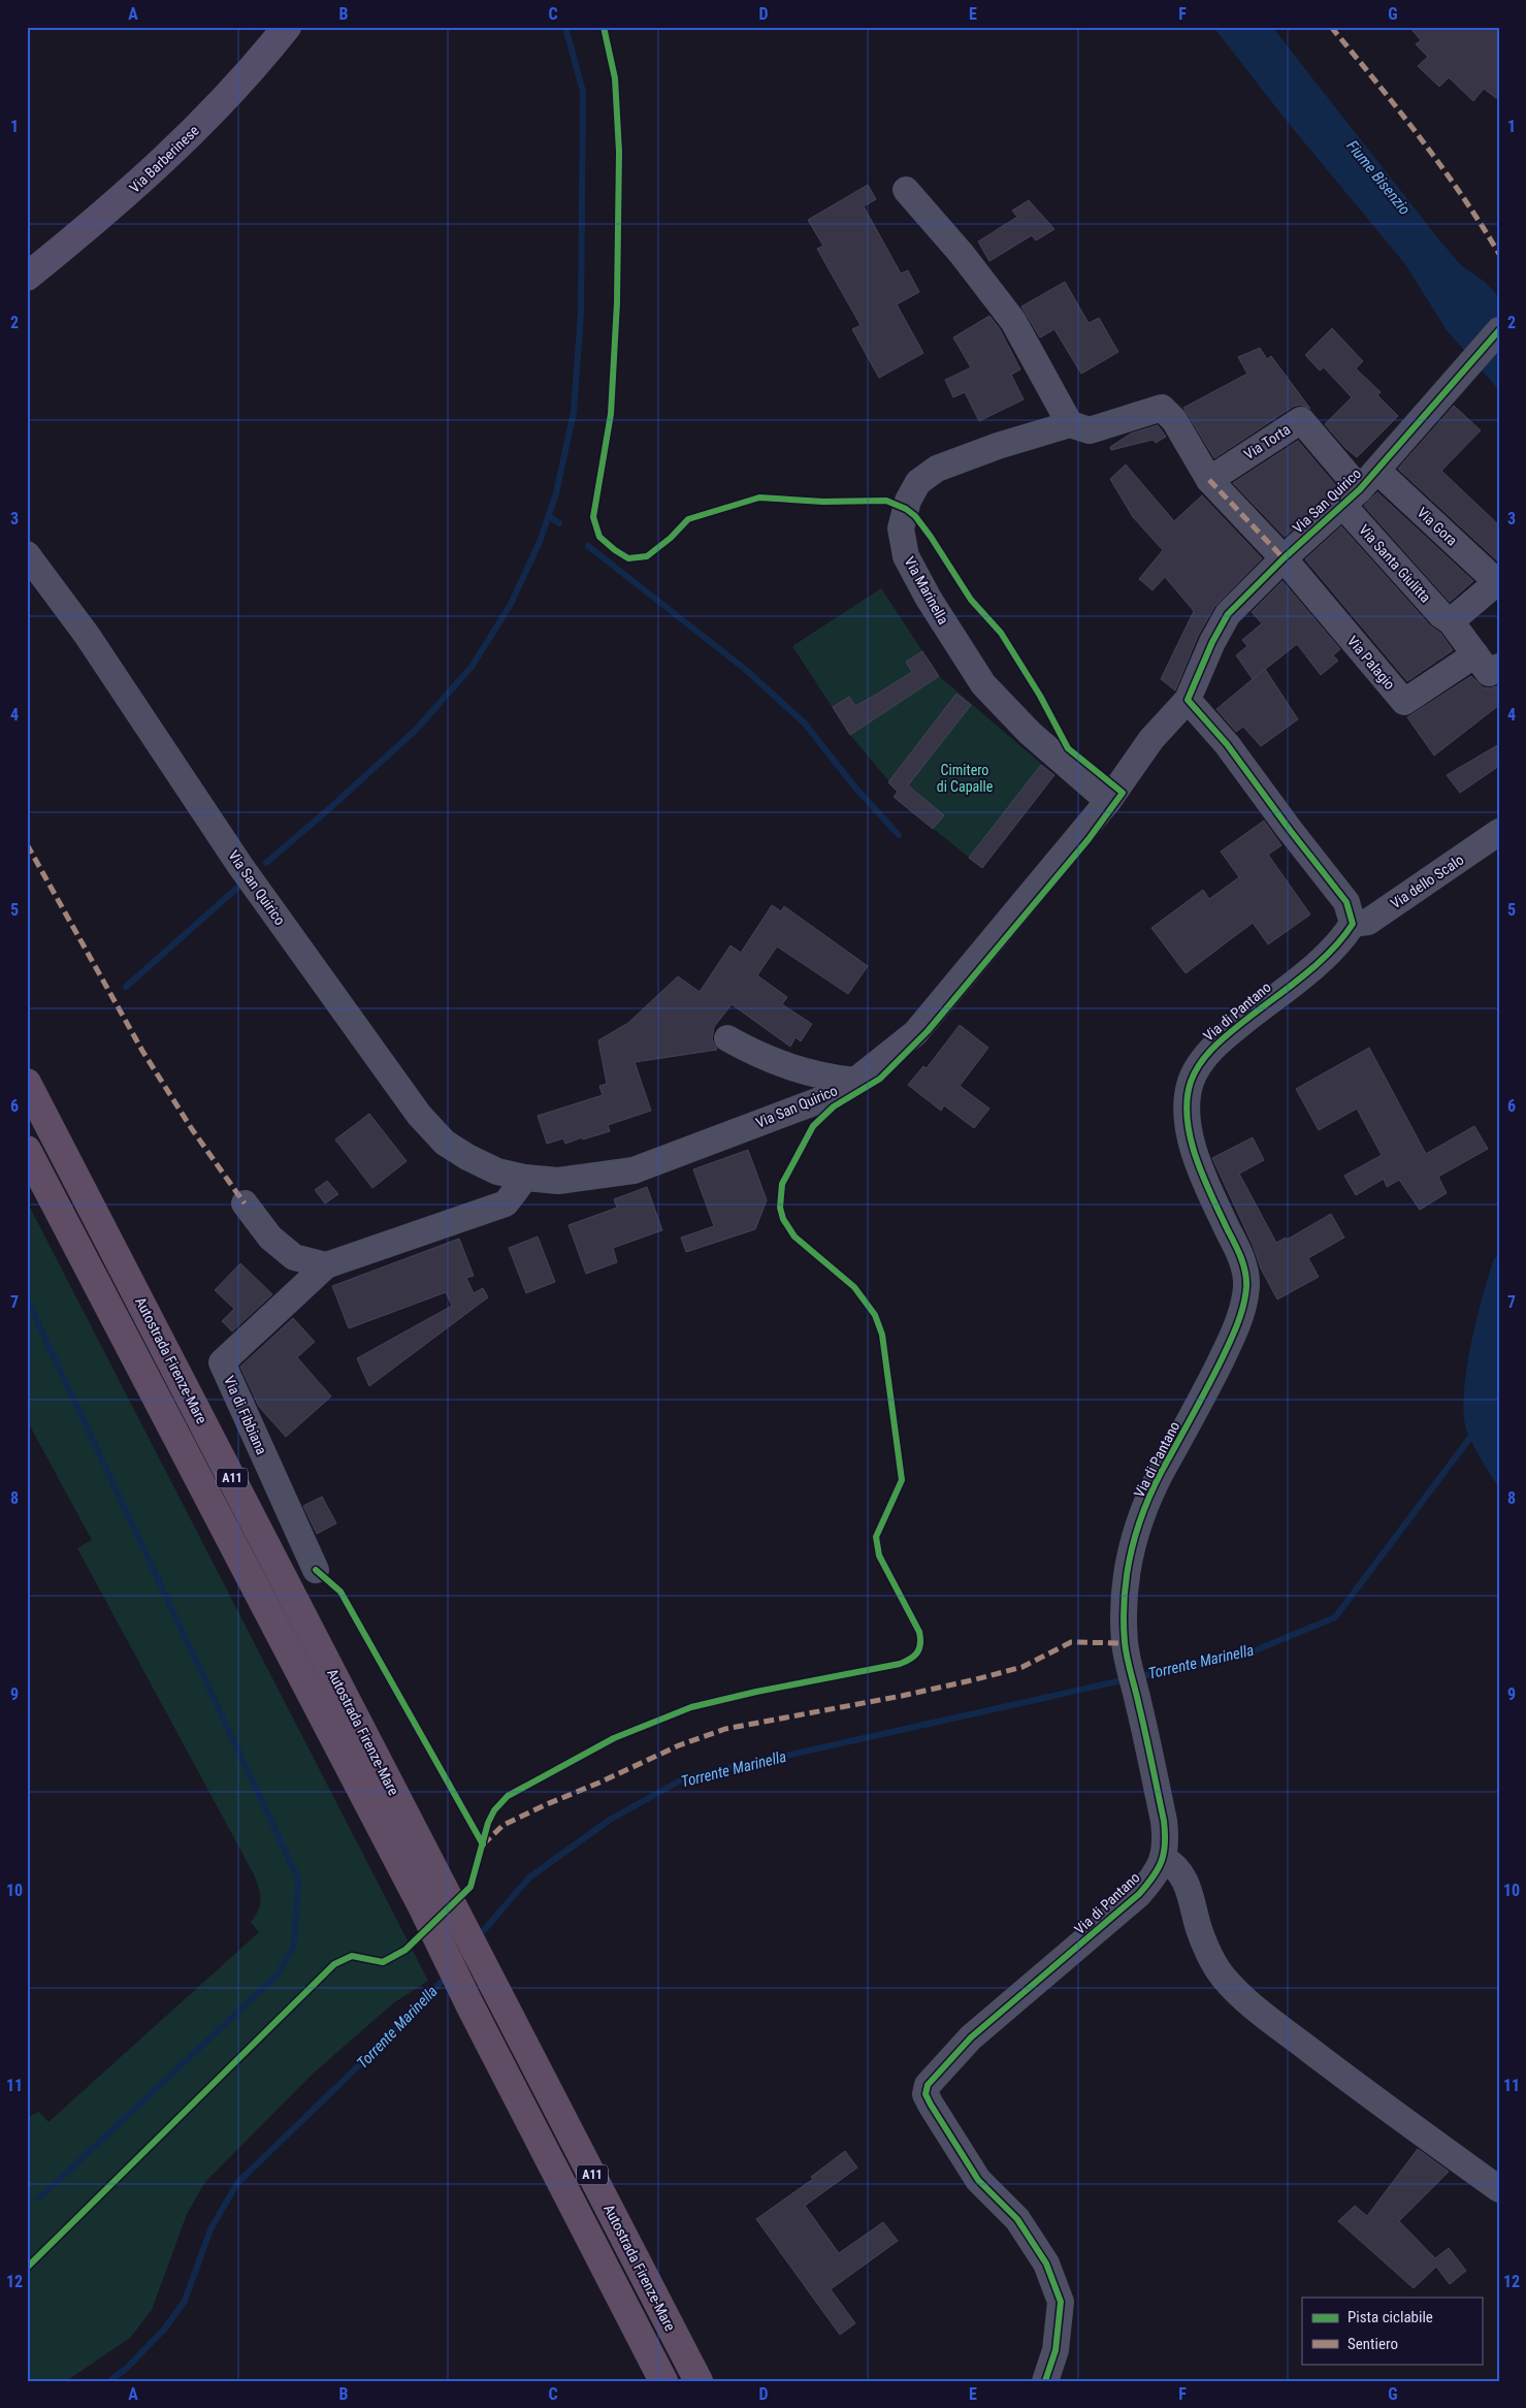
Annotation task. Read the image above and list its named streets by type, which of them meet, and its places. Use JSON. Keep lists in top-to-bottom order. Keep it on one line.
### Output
{"streets":{"highway":["Autostrada Firenze-Mare","A11"],"main road":["Via Barberinese"],"street":["Via Torta","Via San Quirico","Via Gora","Via Santa Giulitta","Via Marinella","Via Palagio","Via dello Scalo","Via di Pantano","Via di Fibbiana"]},"crossings":[["Via Torta","Via San Quirico"],["Via Torta","Via Gora"],["Via Torta","Via Santa Giulitta"],["Via Torta","Via Marinella"],["Via San Quirico","Via Gora"],["Via San Quirico","Via Santa Giulitta"],["Via San Quirico","Via Marinella"],["Via San Quirico","Via Palagio"],["Via Gora","Via Santa Giulitta"],["Via Santa Giulitta","Via Palagio"],["Via Marinella","Via Palagio"],["Via dello Scalo","Via di Pantano"]],"water":["Fiume Bisenzio","Torrente Marinella"],"parks":["Cimitero di Capalle"],"legend":["Pista ciclabile","Sentiero"],"grid":{"columns":["A","B","C","D","E","F","G"],"rows":["1","2","3","4","5","6","7","8","9","10","11","12"]}}
